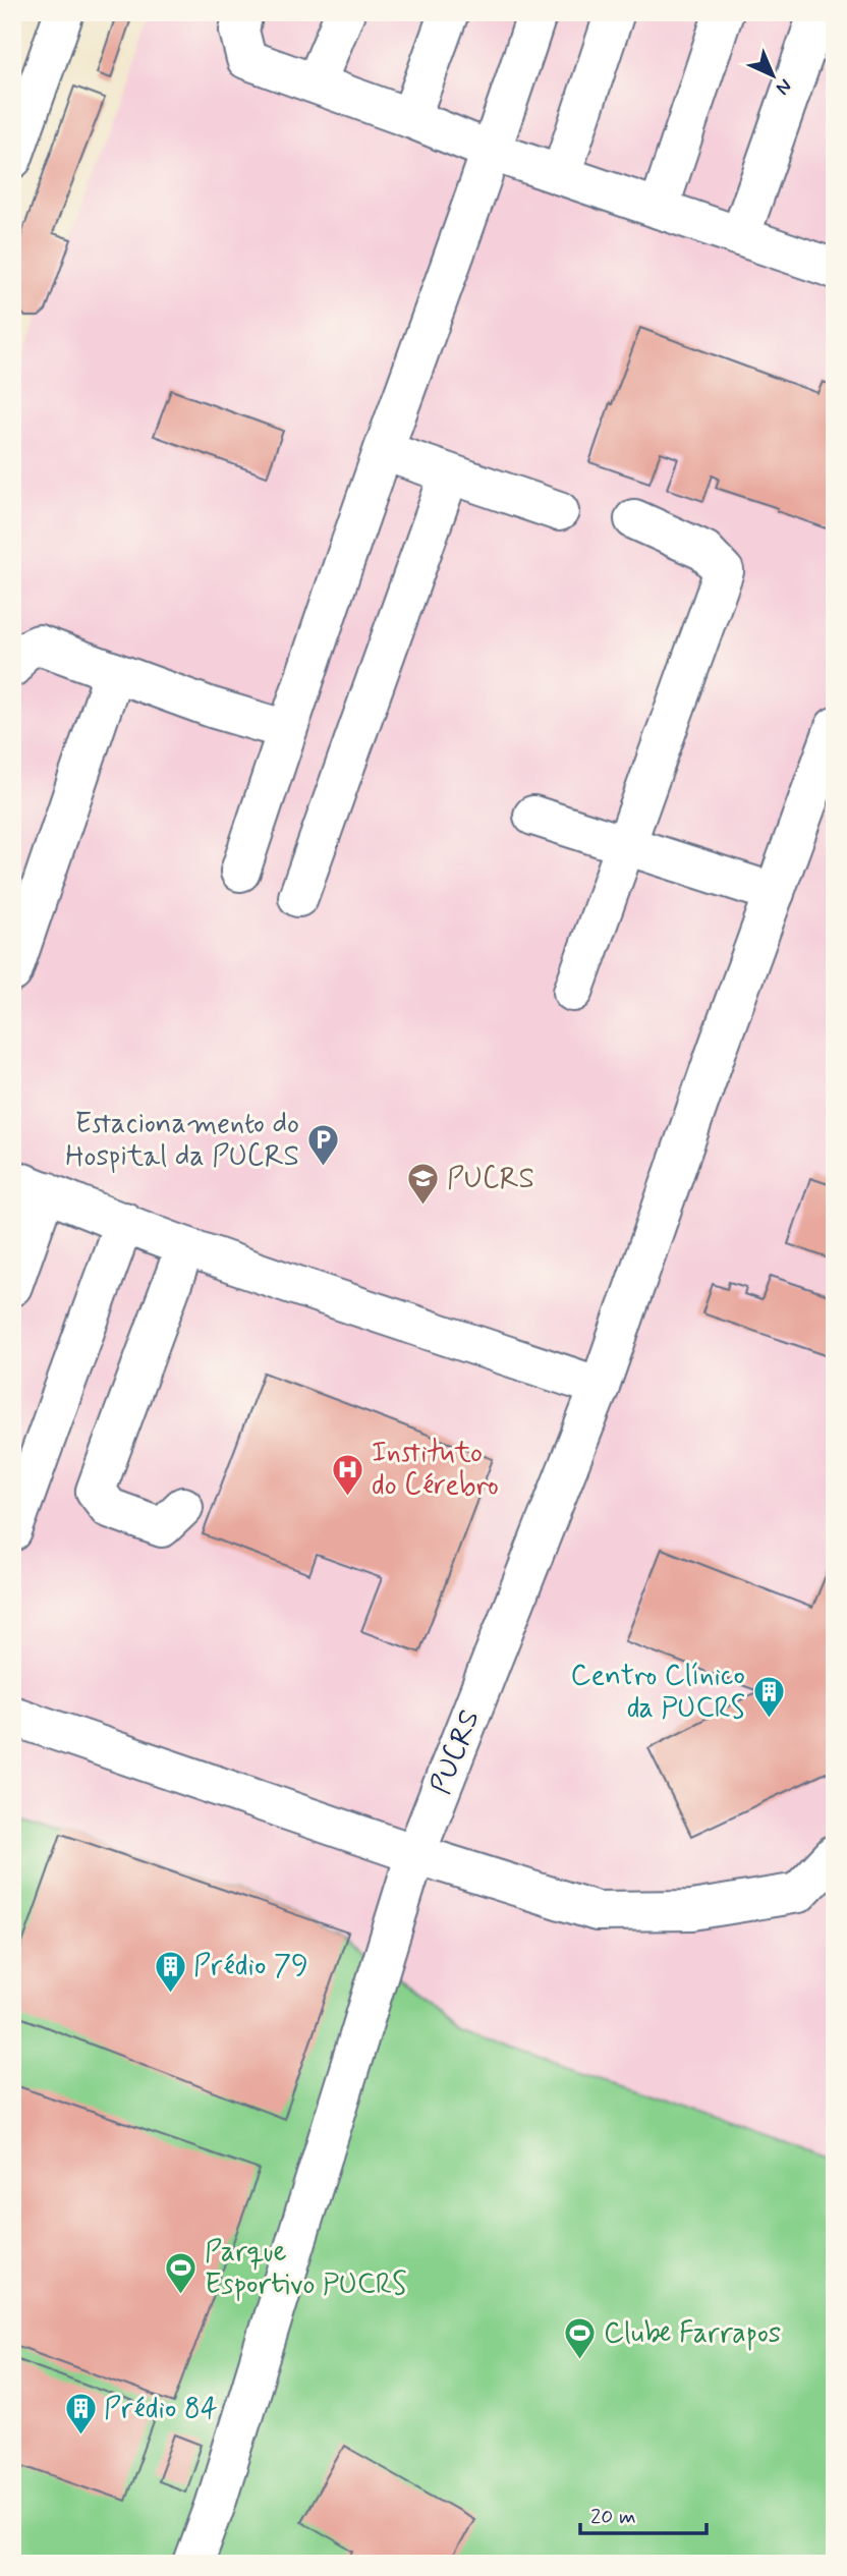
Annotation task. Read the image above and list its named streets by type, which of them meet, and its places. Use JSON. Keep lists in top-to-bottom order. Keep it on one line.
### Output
{"streets":{"main road":["PUCRS"]},"places":{"parking":["Estacionamento do Hospital da PUCRS"],"school or university":["PUCRS"],"hospital":["Instituto do Cérebro"],"building":["Centro Clínico da PUCRS","Prédio 79","Prédio 84"],"sports":["Parque Esportivo PUCRS","Clube Farrapos"]},"scale_bar":"20 m","north":"bottom right"}
